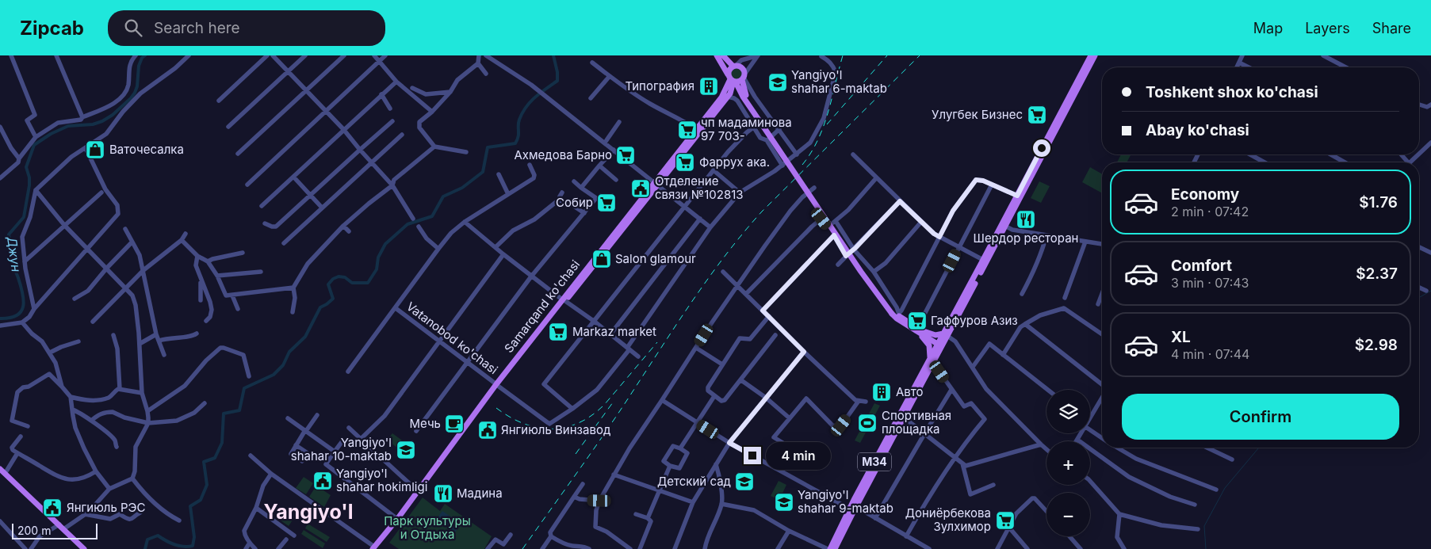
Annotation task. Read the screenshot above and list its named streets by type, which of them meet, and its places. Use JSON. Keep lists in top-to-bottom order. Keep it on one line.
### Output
{"streets":{"main road":["Samarqand ko'chasi","M34"],"street":["Vatanobod ko'chasi"]},"crossings":[["Samarqand ko'chasi","Vatanobod ko'chasi"]],"districts":["Yangiyo'l"],"water":["Джун"],"parks":["Парк культуры и Отдыха"],"places":{"school or university":["Yangiyo'l shahar 6-maktab","Yangiyo'l shahar 10-maktab","Детский сад","Yangiyo'l shahar 9-maktab"],"building":["Типография","Авто"],"supermarket":["Улугбек Бизнес","чп мадаминова 97 703-","Ахмедова Барно","Фаррух ака.","Собир","Гаффуров Азиз","Markaz market","Дониёрбекова Зулхимор"],"shop":["Ваточесалка","Salon glamour"],"public building":["Отделение связи №102813","Янгиюль Винзавод","Yangiyo'l shahar hokimligi","Янгиюль РЭС"],"restaurant":["Шердор ресторан","Мадина"],"sports":["Спортивная площадка"],"cafe":["Мечь"]},"scale_bar":"200 m","page":{"header":"Zipcab","search":"Search here","nav":["Map","Layers","Share"],"banner":["Toshkent shox ko'chasi","Abay ko'chasi"],"list":[{"name":"Economy","note":"2 min · 07:42","value":"$1.76"},{"name":"Comfort","note":"3 min · 07:43","value":"$2.37"},{"name":"XL","note":"4 min · 07:44","value":"$2.98"}],"buttons":"Confirm","map_buttons":["+","−"],"bubble":"4 min","scale":"200 m"}}
